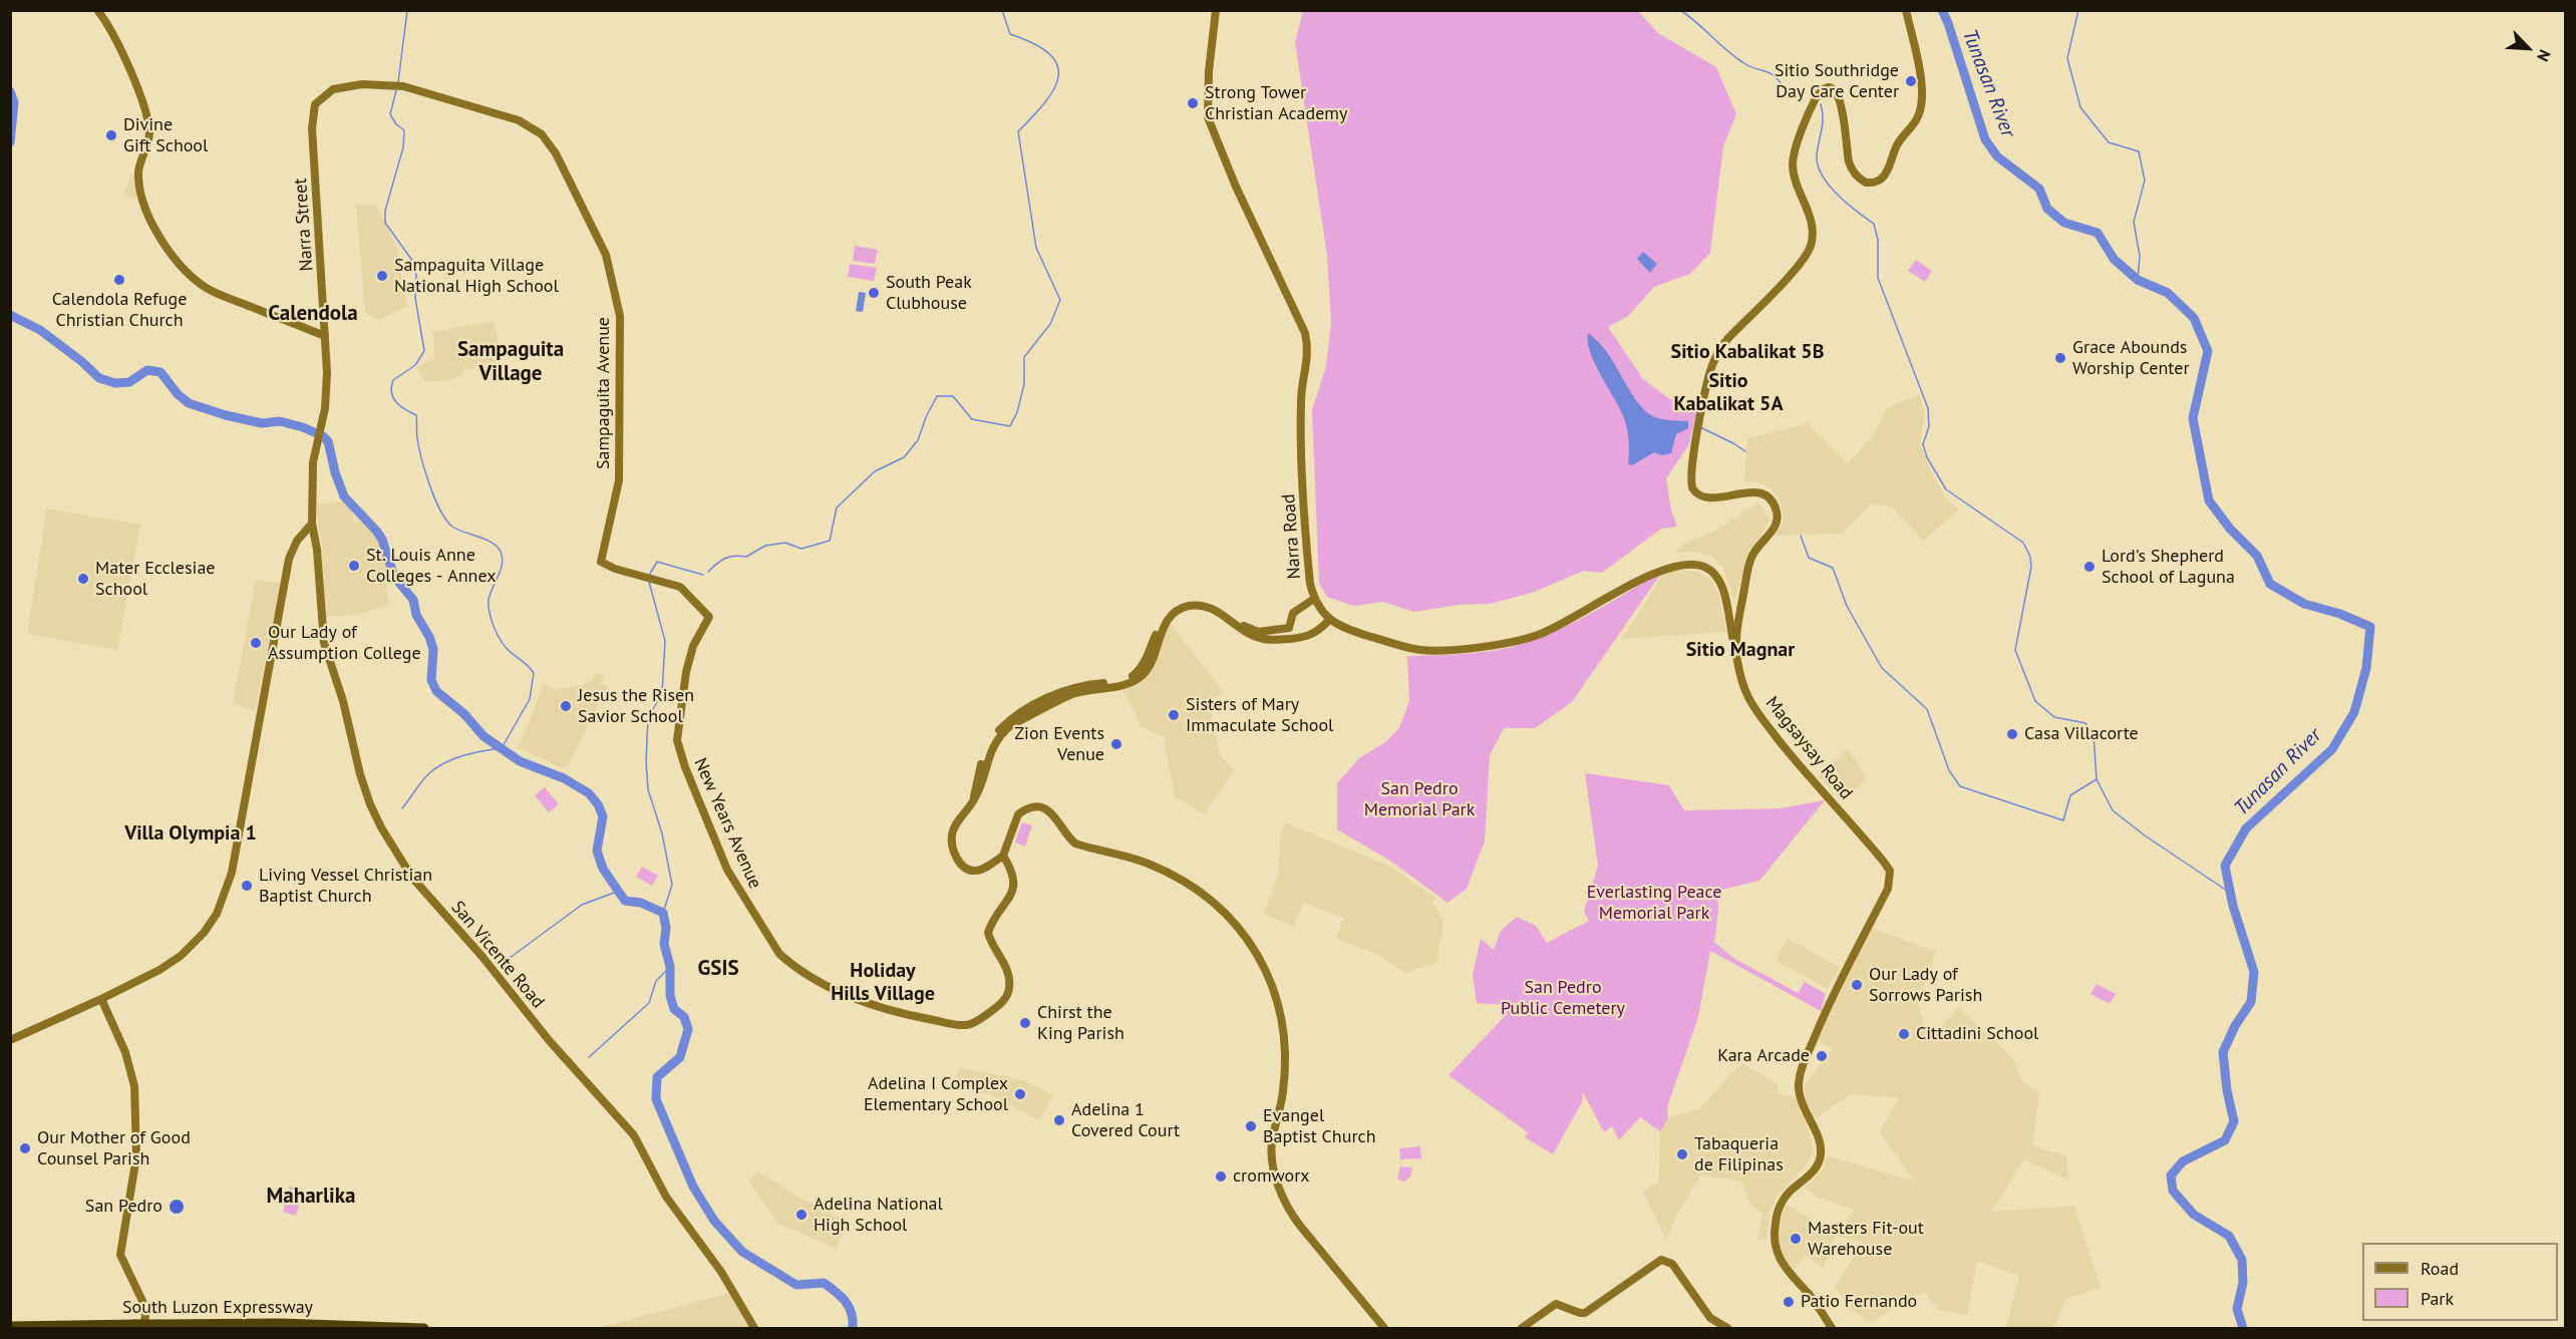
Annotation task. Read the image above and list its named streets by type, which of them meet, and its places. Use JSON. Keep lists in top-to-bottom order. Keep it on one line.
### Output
{"streets":{"highway":["South Luzon Expressway"],"street":["Narra Street","Sampaguita Avenue","Narra Road","Magsaysay Road","New Years Avenue","San Vicente Road"]},"crossings":[["Narra Street","Sampaguita Avenue"],["Narra Street","San Vicente Road"],["Sampaguita Avenue","New Years Avenue"]],"districts":["Calendola","Sampaguita Village","Sitio Kabalikat 5B","Sitio Kabalikat 5A","Sitio Magnar","Villa Olympia 1","GSIS","Holiday Hills Village","Maharlika"],"water":["Tunasan River"],"parks":["San Pedro Memorial Park","Everlasting Peace Memorial Park","San Pedro Public Cemetery"],"places":["Sitio Southridge Day Care Center","Strong Tower Christian Academy","Divine Gift School","Sampaguita Village National High School","Calendola Refuge Christian Church","South Peak Clubhouse","Grace Abounds Worship Center","St. Louis Anne Colleges - Annex","Lord's Shepherd School of Laguna","Mater Ecclesiae School","Our Lady of Assumption College","Jesus the Risen Savior School","Sisters of Mary Immaculate School","Casa Villacorte","Zion Events Venue","Living Vessel Christian Baptist Church","Our Lady of Sorrows Parish","Chirst the King Parish","Cittadini School","Kara Arcade","Adelina I Complex Elementary School","Adelina 1 Covered Court","Evangel Baptist Church","Our Mother of Good Counsel Parish","Tabaqueria de Filipinas","cromworx","San Pedro","Adelina National High School","Masters Fit-out Warehouse","Patio Fernando"],"legend":["Road","Park"],"north":"bottom right"}
